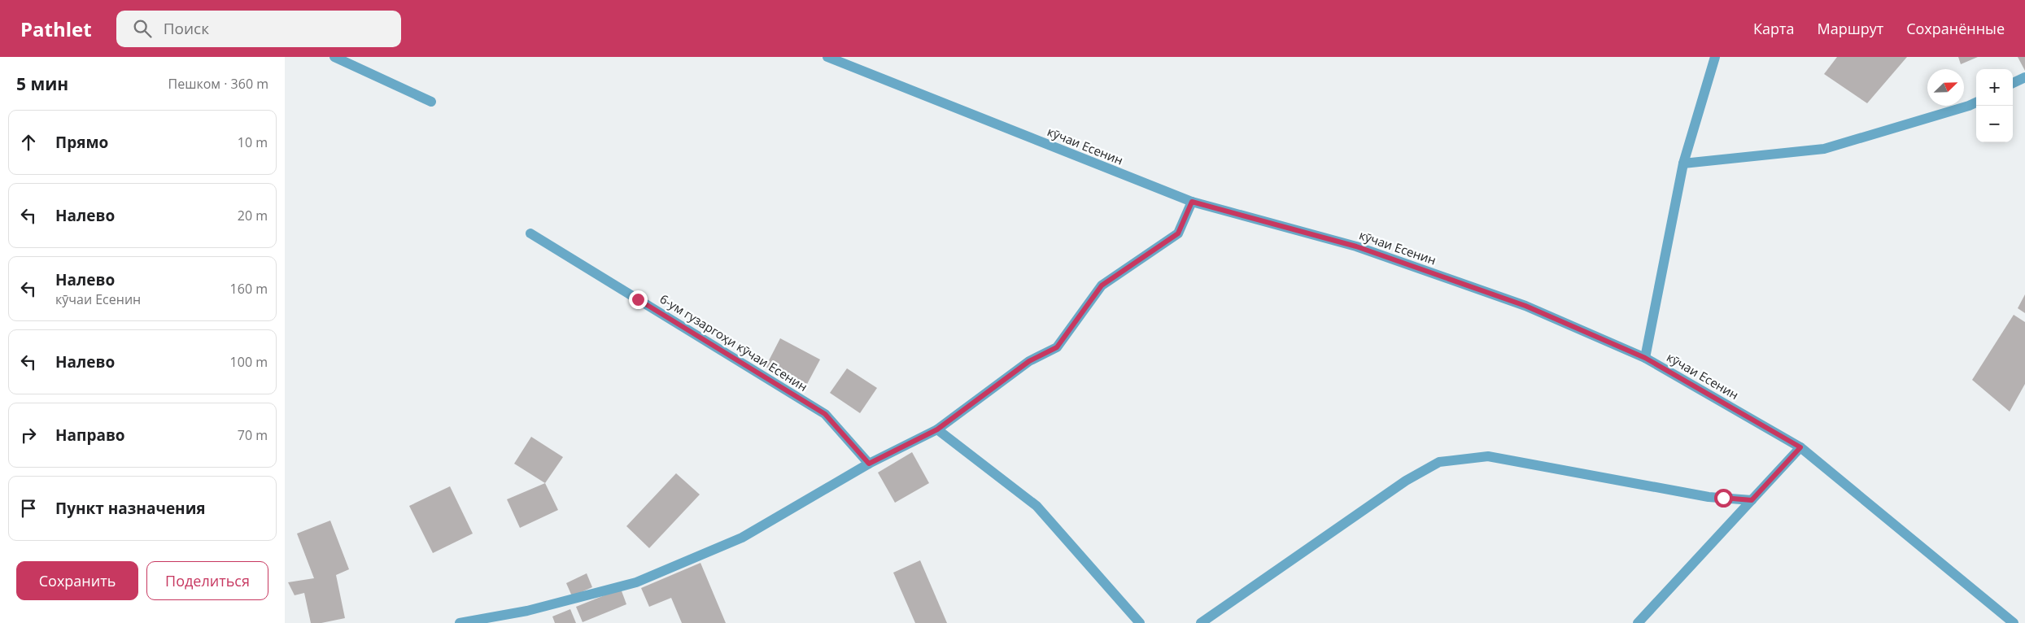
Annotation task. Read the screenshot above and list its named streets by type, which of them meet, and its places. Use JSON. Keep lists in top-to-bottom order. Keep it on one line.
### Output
{"streets":{"street":["кӯчаи Есенин","6-ум гузаргоҳи кӯчаи Есенин"]},"north":"top right","page":{"header":"Pathlet","search":"Поиск","nav":["Карта","Маршрут","Сохранённые"],"heading":["5 мин","Пешком · 360 m"],"map_buttons":["+","−"],"list":[["Прямо","10 m"],["Налево","20 m"],["Налево","кӯчаи Есенин","160 m"],["Налево","100 m"],["Направо","70 m"],"Пункт назначения"],"buttons":["Сохранить","Поделиться"]}}
